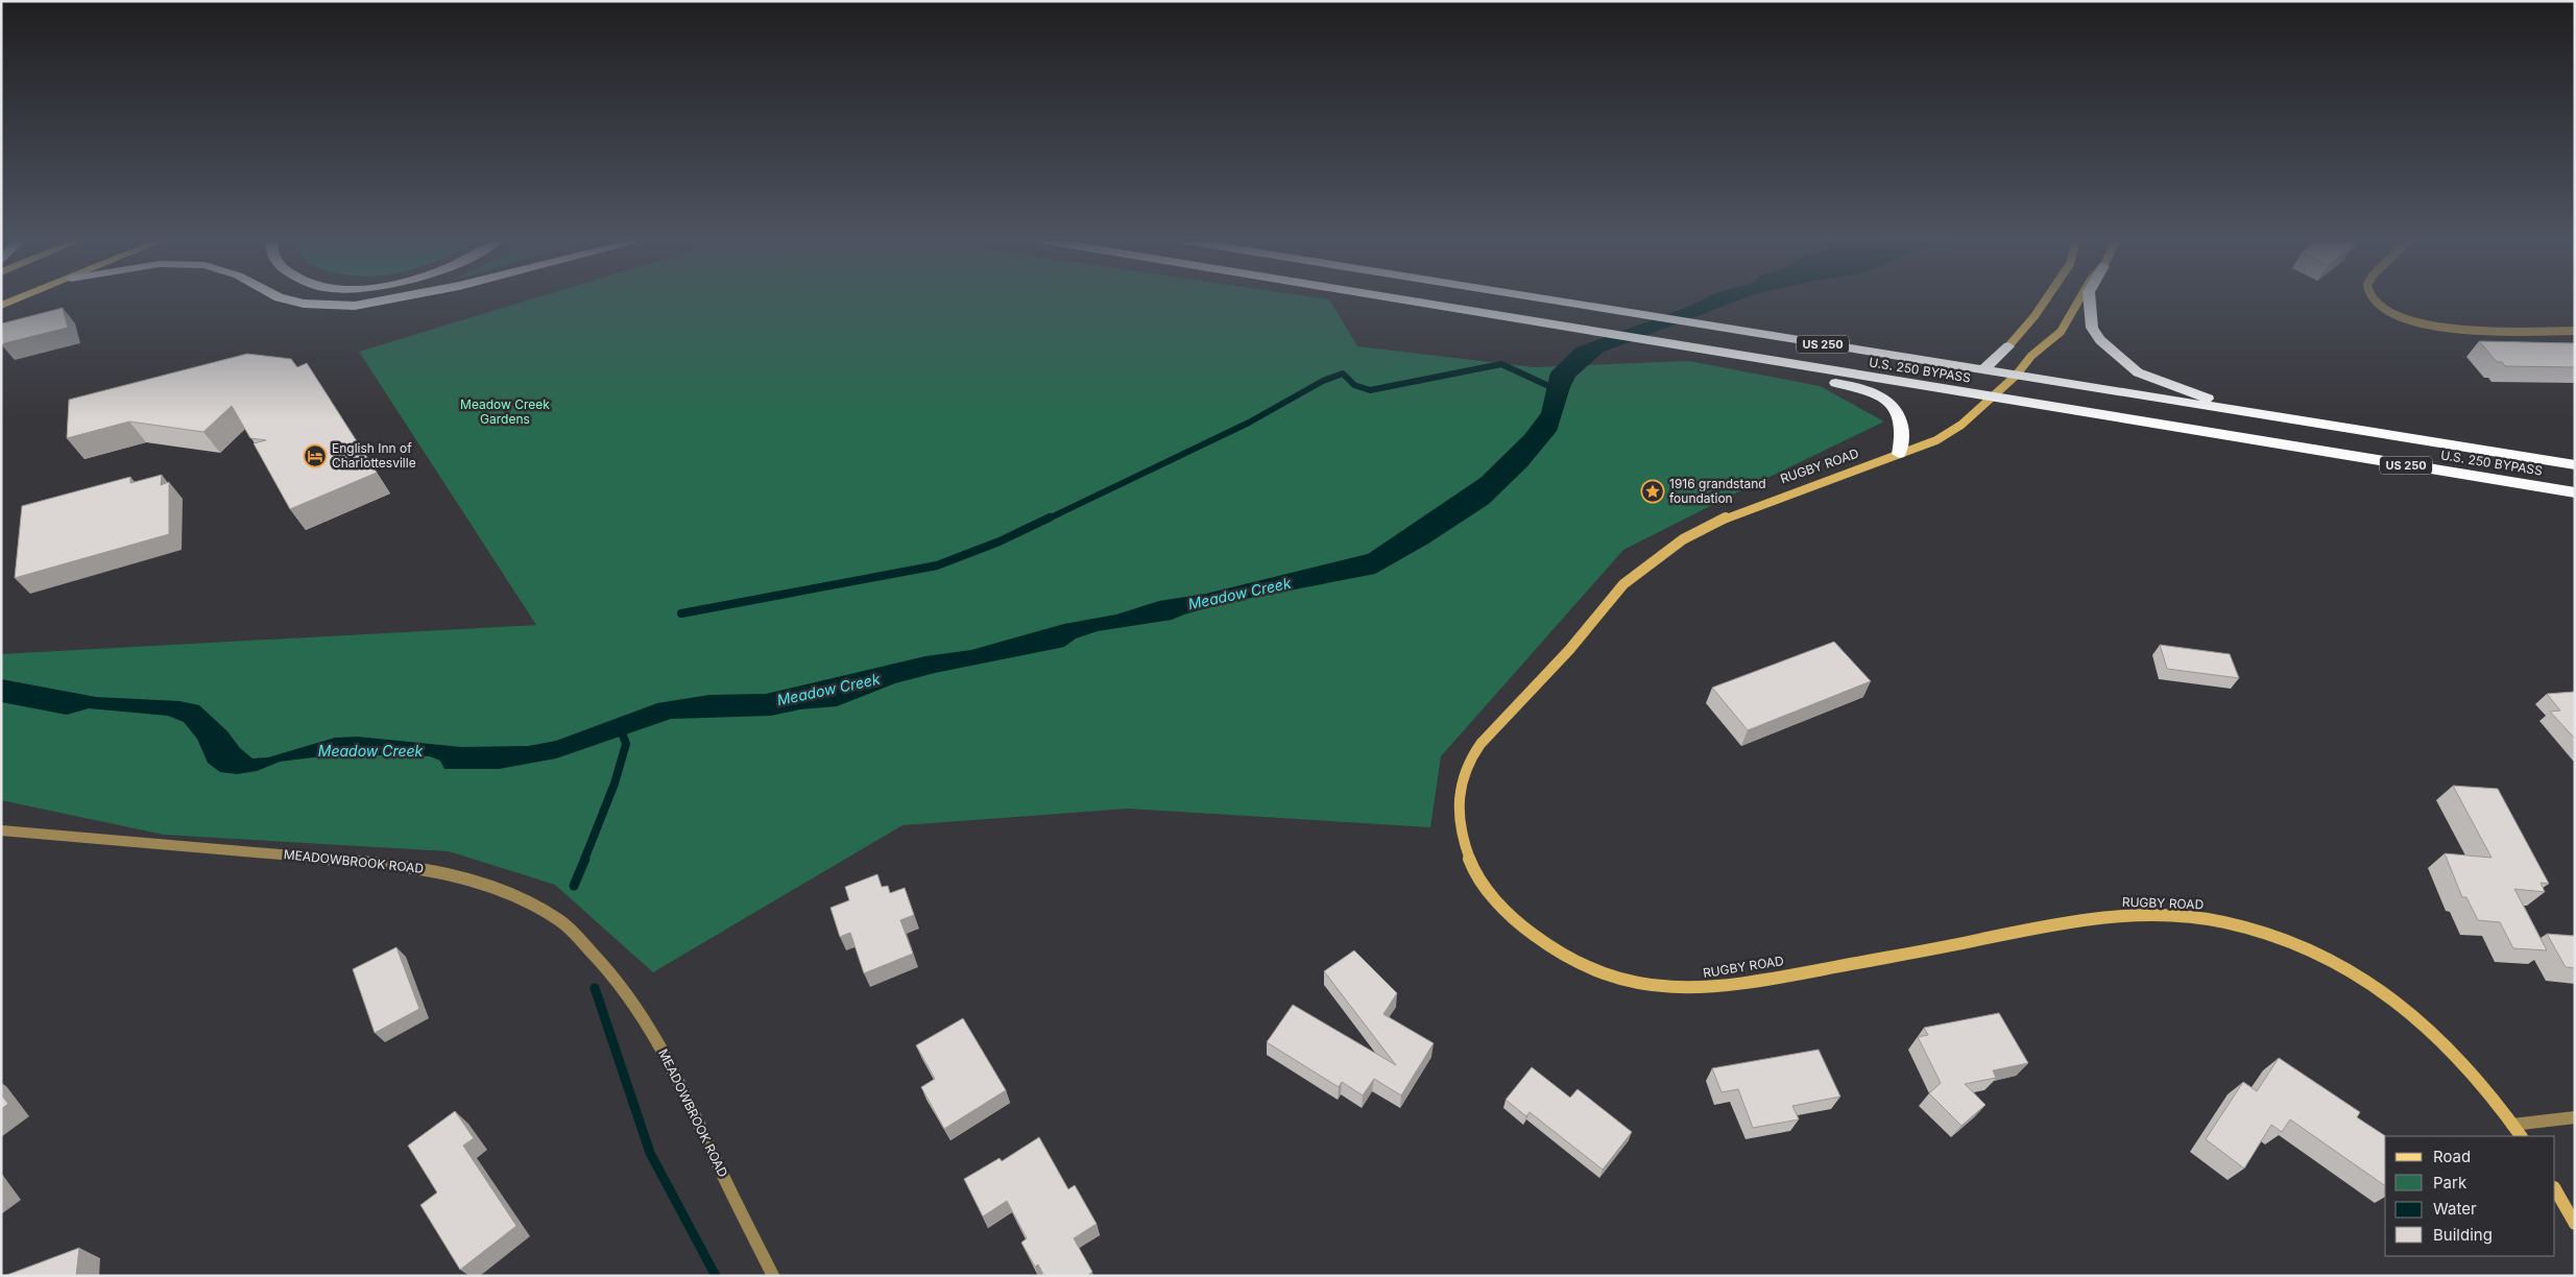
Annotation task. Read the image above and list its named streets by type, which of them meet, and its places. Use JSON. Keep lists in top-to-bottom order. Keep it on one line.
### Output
{"streets":{"highway":["US 250","U.S. 250 BYPASS"],"street":["RUGBY ROAD","MEADOWBROOK ROAD"]},"crossings":[["US 250","U.S. 250 BYPASS"],["US 250","RUGBY ROAD"],["U.S. 250 BYPASS","RUGBY ROAD"]],"water":["Meadow Creek"],"parks":["Meadow Creek Gardens"],"places":{"hotel":["English Inn of Charlottesville"],"place":["1916 grandstand foundation"]},"legend":["Road","Park","Water","Building"]}
